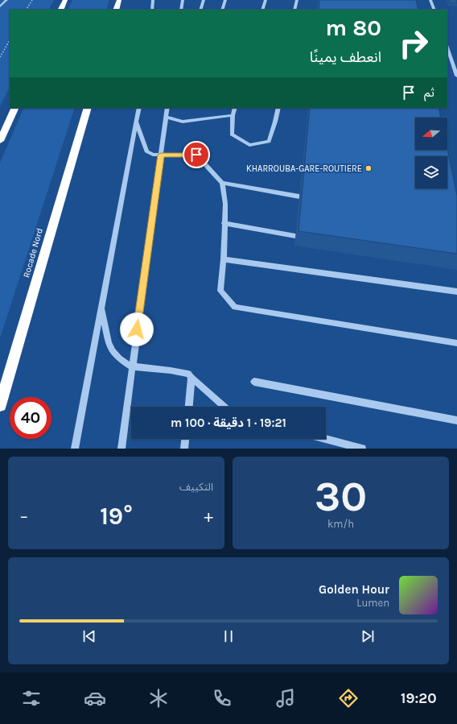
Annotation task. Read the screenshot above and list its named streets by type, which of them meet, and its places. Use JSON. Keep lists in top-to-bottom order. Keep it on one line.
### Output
{"streets":{"highway":["Rocade Nord"]},"places":["KHARROUBA-GARE-ROUTIERE"],"north":"left","page":{"turn":["80 m","انعطف يمينًا"],"then":"ثم","limit":"40","trip":"19:21 · 1 دقيقة · 100 m","tile":[["30","km/h"],"التكييف"],"heat":["−","19°","+"],"song":["Golden Hour","Lumen"],"tabs":"19:20"}}
